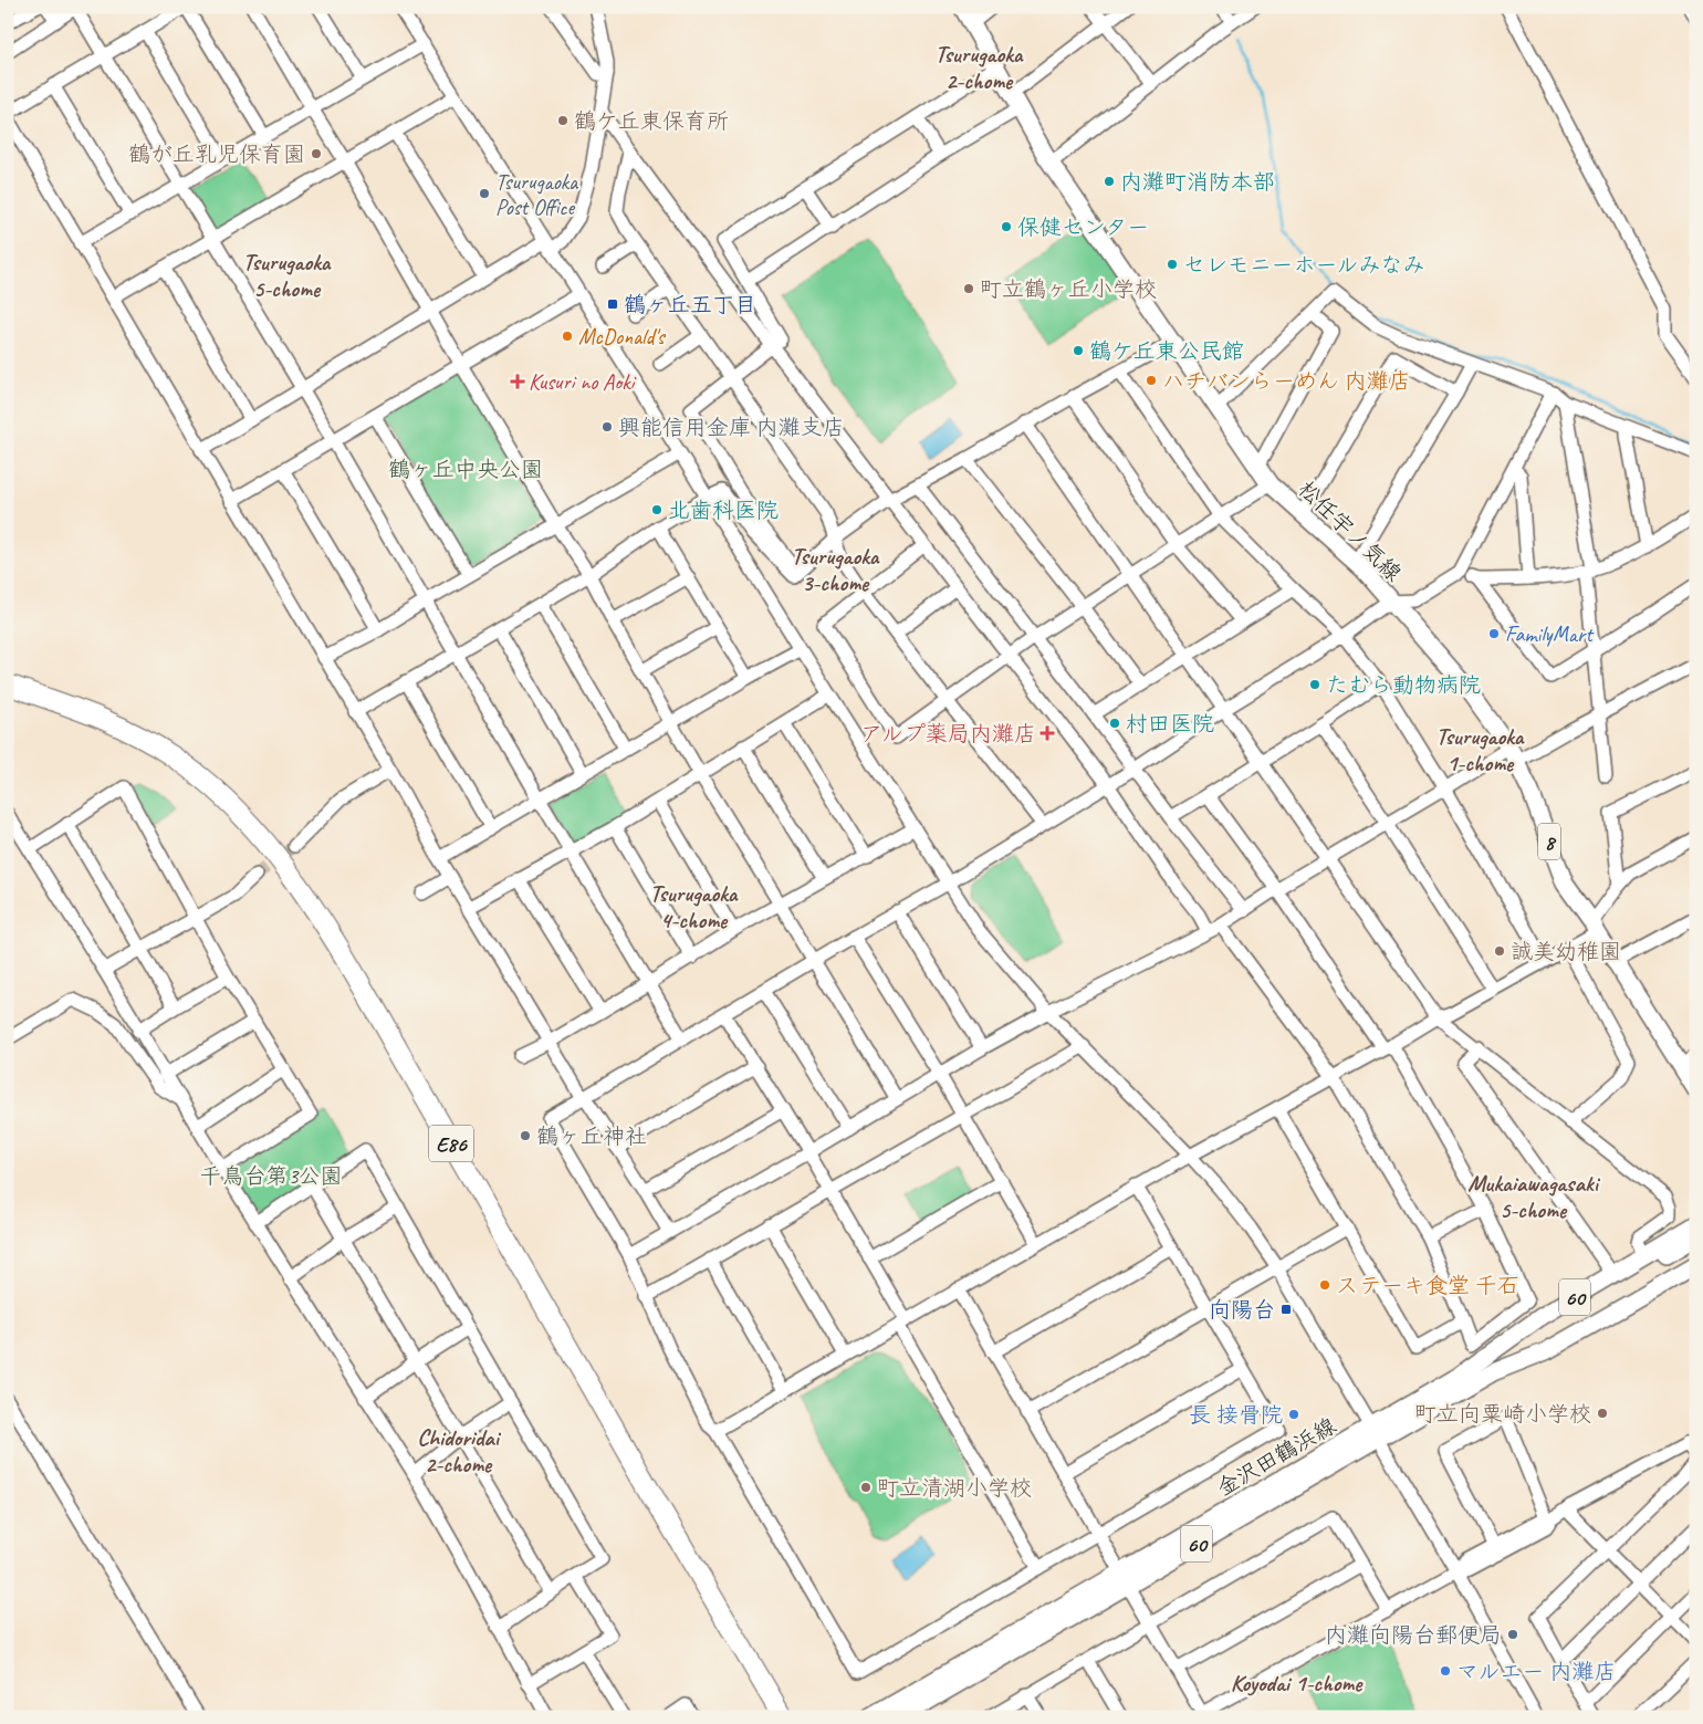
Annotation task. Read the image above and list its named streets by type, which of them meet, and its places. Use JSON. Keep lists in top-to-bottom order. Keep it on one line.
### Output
{"streets":{"highway":["E86"],"main road":["松任宇ノ気線","8","60","金沢田鶴浜線"]},"districts":["Tsurugaoka 2-chome","Tsurugaoka 5-chome","Tsurugaoka 3-chome","Tsurugaoka 1-chome","Tsurugaoka 4-chome","Mukaiawagasaki 5-chome","Chidoridai 2-chome","Koyodai 1-chome"],"parks":["鶴ヶ丘中央公園","千鳥台第3公園"],"places":{"other":["鶴ケ丘東保育所","鶴が丘乳児保育園","内灘町消防本部","Tsurugaoka Post Office","保健センター","セレモニーホールみなみ","町立鶴ヶ丘小学校","McDonald's","鶴ケ丘東公民館","ハチバンらーめん 内灘店","興能信用金庫 内灘支店","北歯科医院","FamilyMart","たむら動物病院","村田医院","誠美幼稚園","鶴ヶ丘神社","ステーキ食堂 千石","町立向粟崎小学校","長 接骨院","町立清湖小学校","内灘向陽台郵便局","マルエー 内灘店"],"transit":["鶴ヶ丘五丁目","向陽台"],"health":["Kusuri no Aoki","アルプ薬局内灘店"]}}
